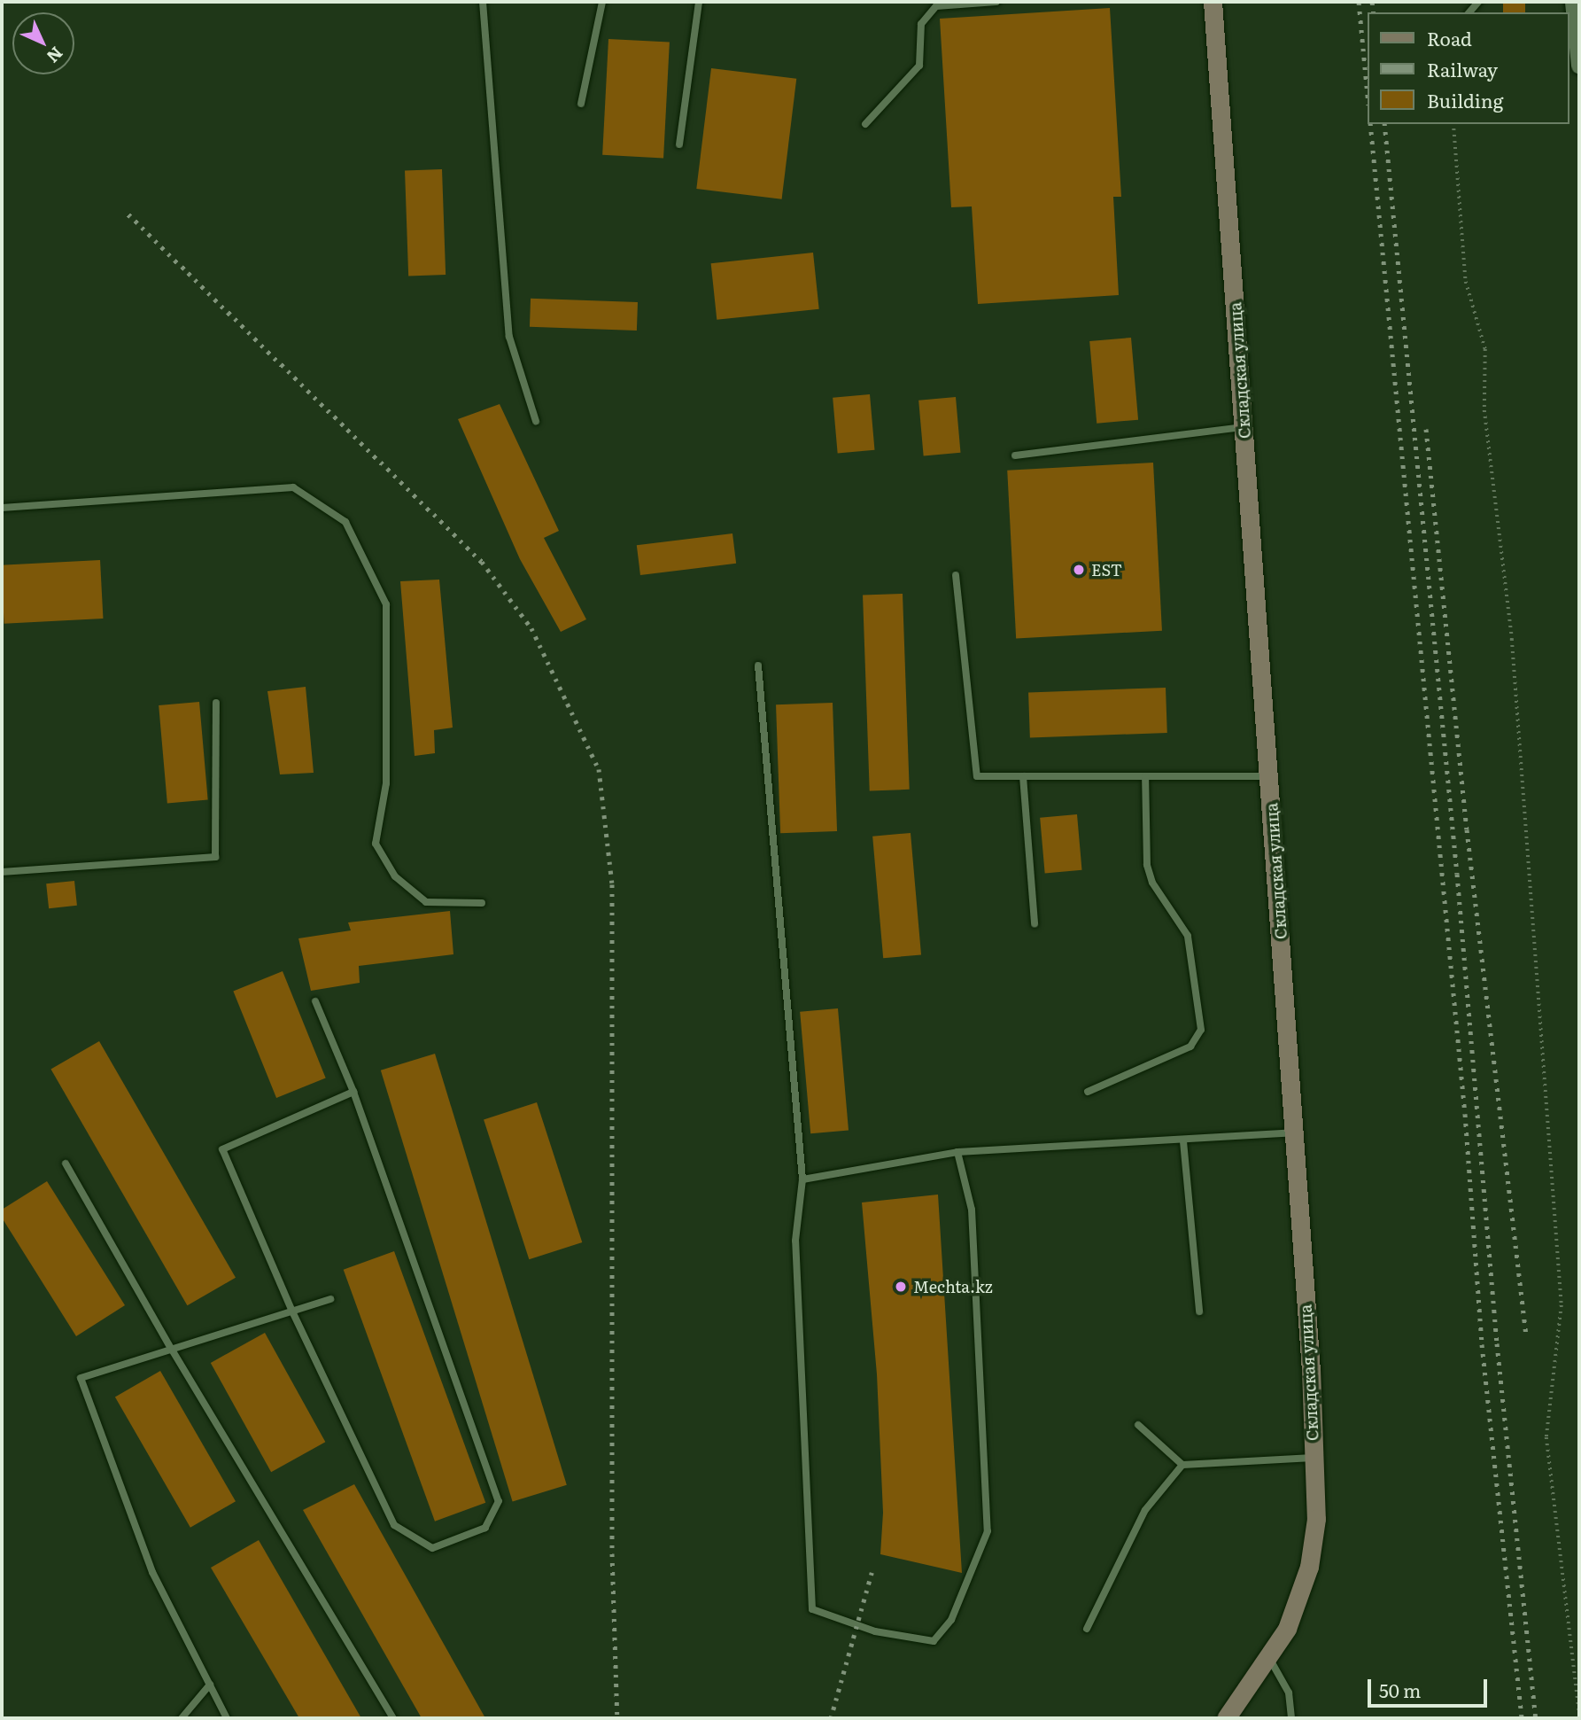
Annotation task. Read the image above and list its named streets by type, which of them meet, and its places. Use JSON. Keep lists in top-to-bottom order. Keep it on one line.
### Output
{"streets":{"main road":["Складская улица"]},"places":["EST","Mechta.kz"],"legend":["Road","Railway","Building"],"scale_bar":"50 m","north":"bottom right"}
